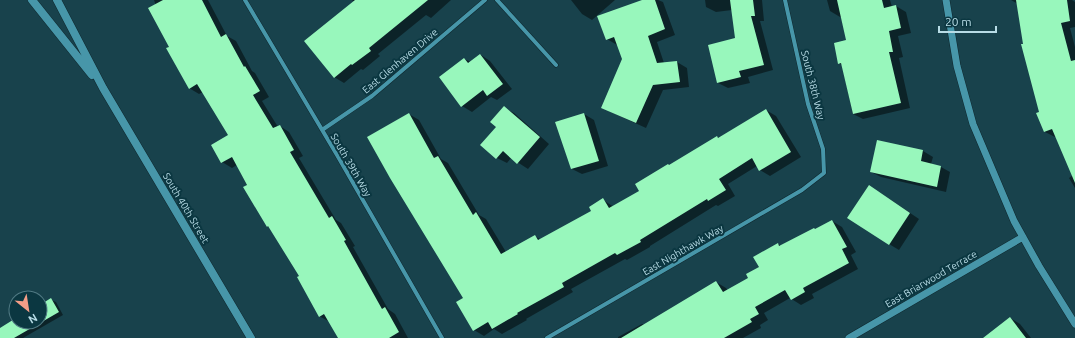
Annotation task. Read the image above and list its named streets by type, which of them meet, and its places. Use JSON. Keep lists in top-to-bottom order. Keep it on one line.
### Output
{"streets":{"main road":["South 40th Street"],"street":["East Glenhaven Drive","South 38th Way","South 39th Way","East Nighthawk Way","East Briarwood Terrace"]},"crossings":[["East Glenhaven Drive","South 39th Way"],["South 38th Way","East Nighthawk Way"]],"scale_bar":"20 m","north":"bottom right"}
